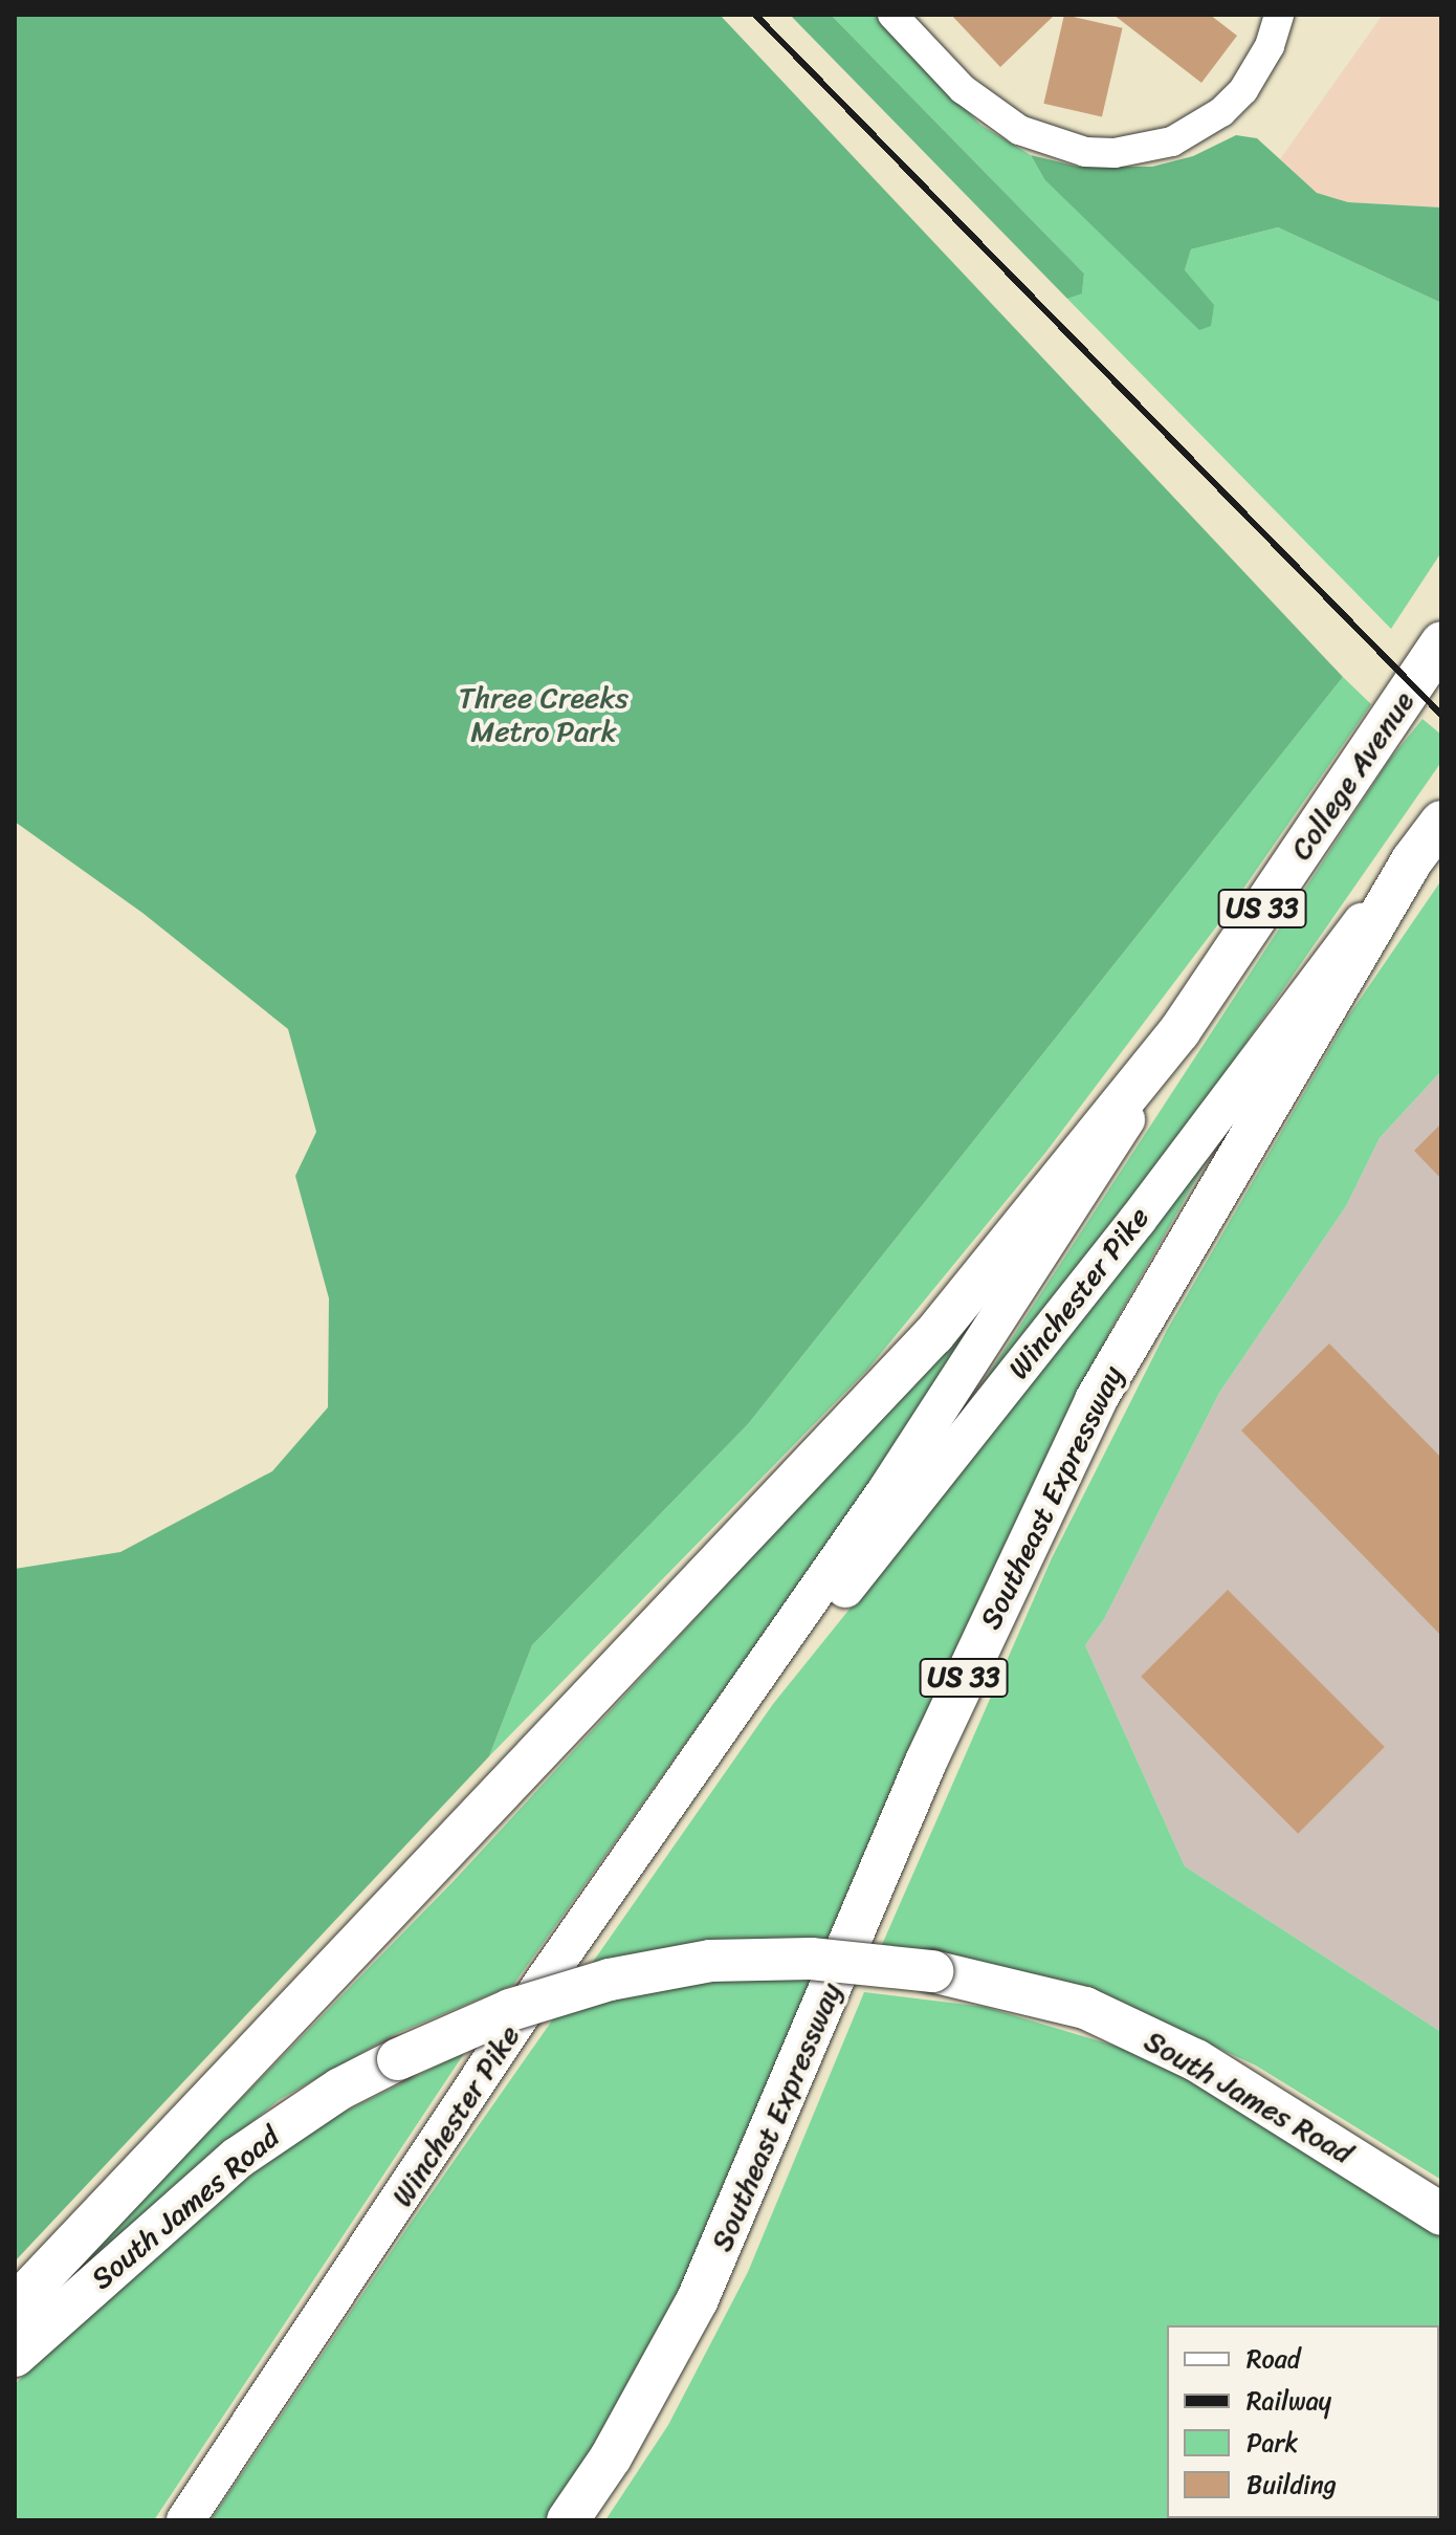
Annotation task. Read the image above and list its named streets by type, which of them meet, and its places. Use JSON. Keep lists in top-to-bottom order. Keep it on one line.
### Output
{"streets":{"highway":["College Avenue","US 33","Southeast Expressway","South James Road"],"main road":["Winchester Pike"]},"crossings":[["College Avenue","US 33"],["College Avenue","Winchester Pike"],["US 33","Winchester Pike"],["US 33","Southeast Expressway"],["Winchester Pike","Southeast Expressway"]],"parks":["Three Creeks Metro Park"],"legend":["Road","Railway","Park","Building"]}
